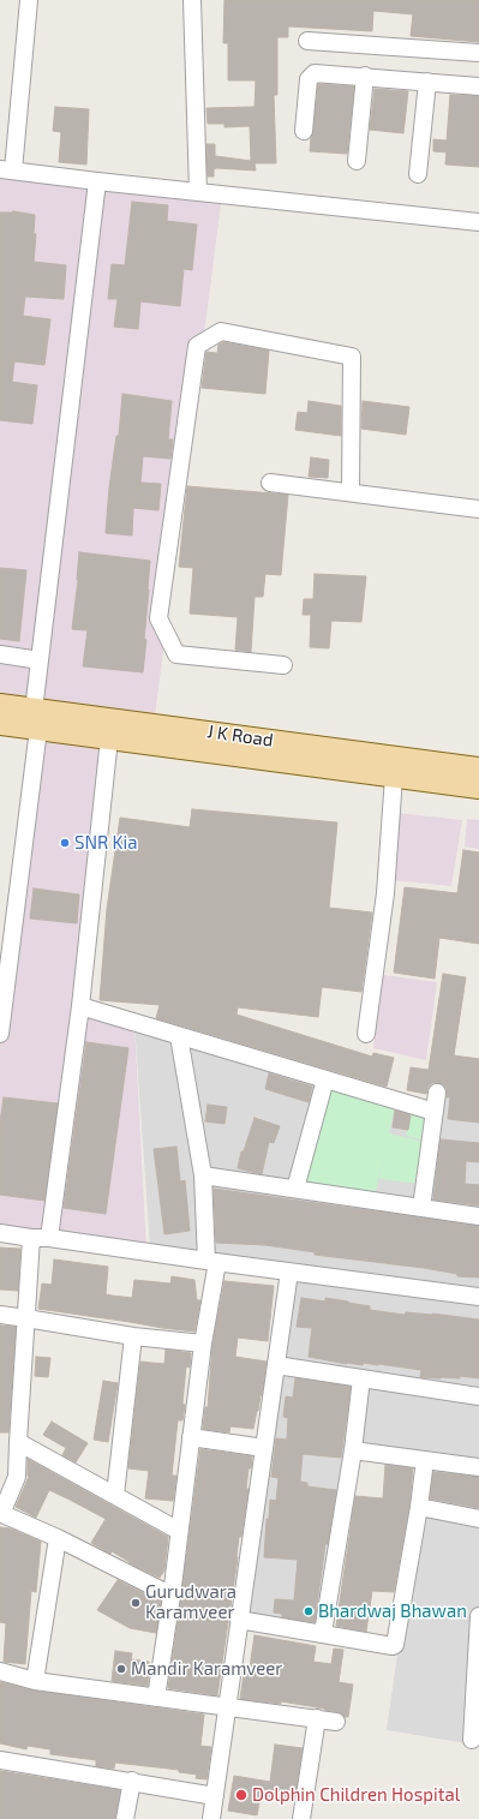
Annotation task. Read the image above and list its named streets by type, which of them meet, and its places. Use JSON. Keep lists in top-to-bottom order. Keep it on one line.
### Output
{"streets":{"main road":["J K Road"]},"places":["SNR Kia","Gurudwara Karamveer","Bhardwaj Bhawan","Mandir Karamveer","Dolphin Children Hospital"]}
